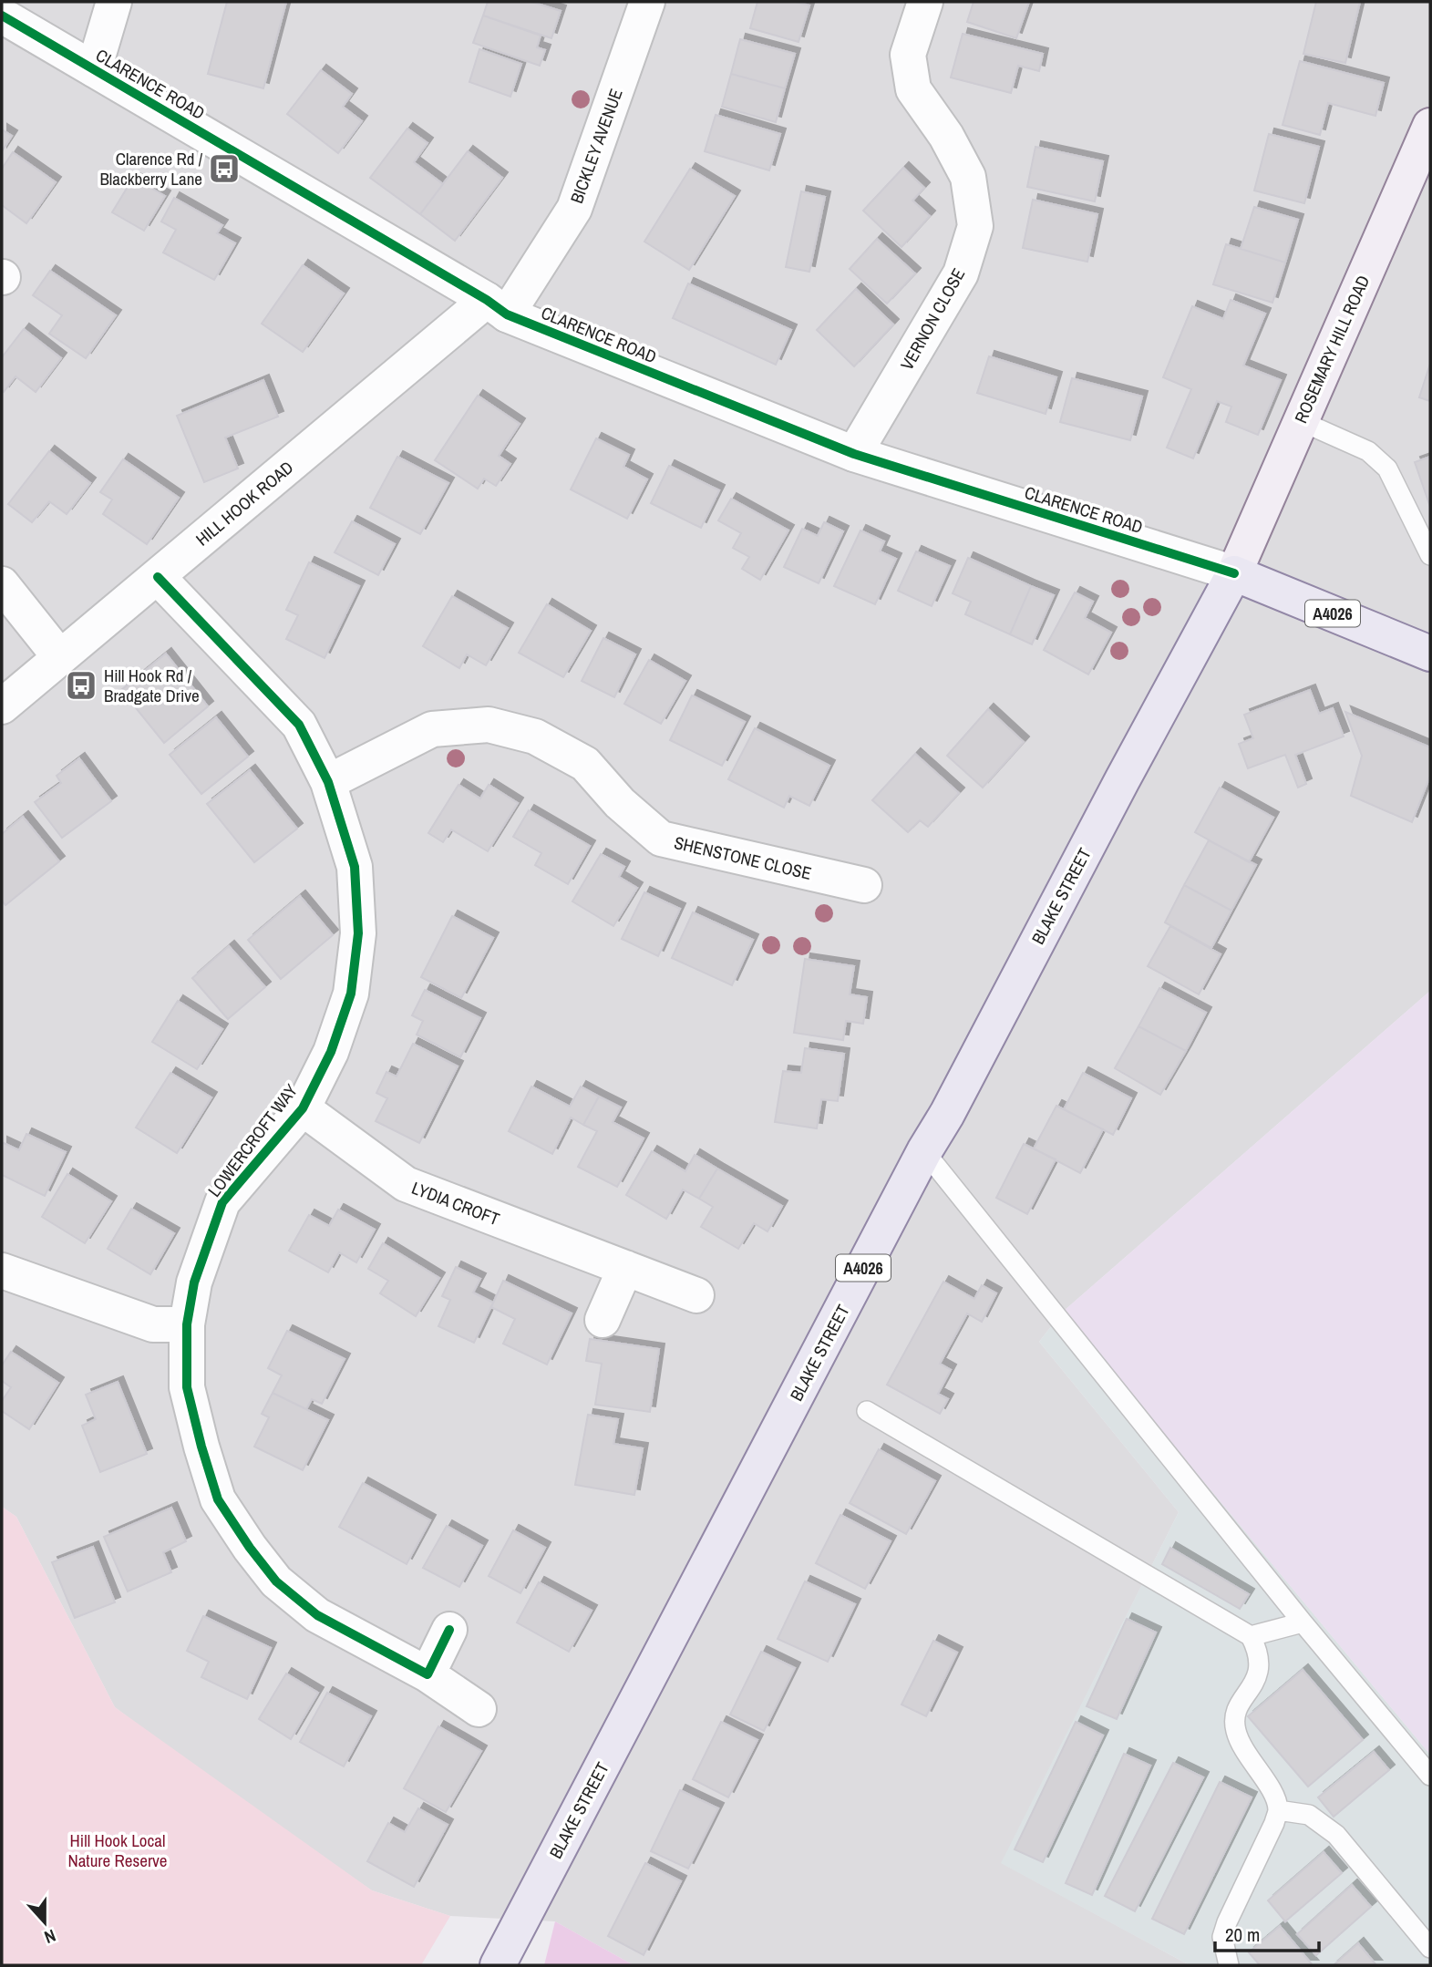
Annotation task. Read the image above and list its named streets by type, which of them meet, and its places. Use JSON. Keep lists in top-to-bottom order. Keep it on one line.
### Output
{"streets":{"main road":["ROSEMARY HILL ROAD","A4026","BLAKE STREET"],"street":["CLARENCE ROAD","BICKLEY AVENUE","VERNON CLOSE","HILL HOOK ROAD","SHENSTONE CLOSE","LOWERCROFT WAY","LYDIA CROFT"]},"crossings":[["CLARENCE ROAD","BICKLEY AVENUE"],["CLARENCE ROAD","VERNON CLOSE"],["CLARENCE ROAD","ROSEMARY HILL ROAD"],["CLARENCE ROAD","HILL HOOK ROAD"],["CLARENCE ROAD","A4026"],["CLARENCE ROAD","BLAKE STREET"],["BICKLEY AVENUE","HILL HOOK ROAD"],["ROSEMARY HILL ROAD","A4026"],["ROSEMARY HILL ROAD","BLAKE STREET"],["HILL HOOK ROAD","LOWERCROFT WAY"],["A4026","BLAKE STREET"],["SHENSTONE CLOSE","LOWERCROFT WAY"],["LOWERCROFT WAY","LYDIA CROFT"]],"parks":["Hill Hook Local Nature Reserve"],"places":{"bus stop":["Clarence Rd / Blackberry Lane","Hill Hook Rd / Bradgate Drive"]},"scale_bar":"20 m","north":"bottom"}
